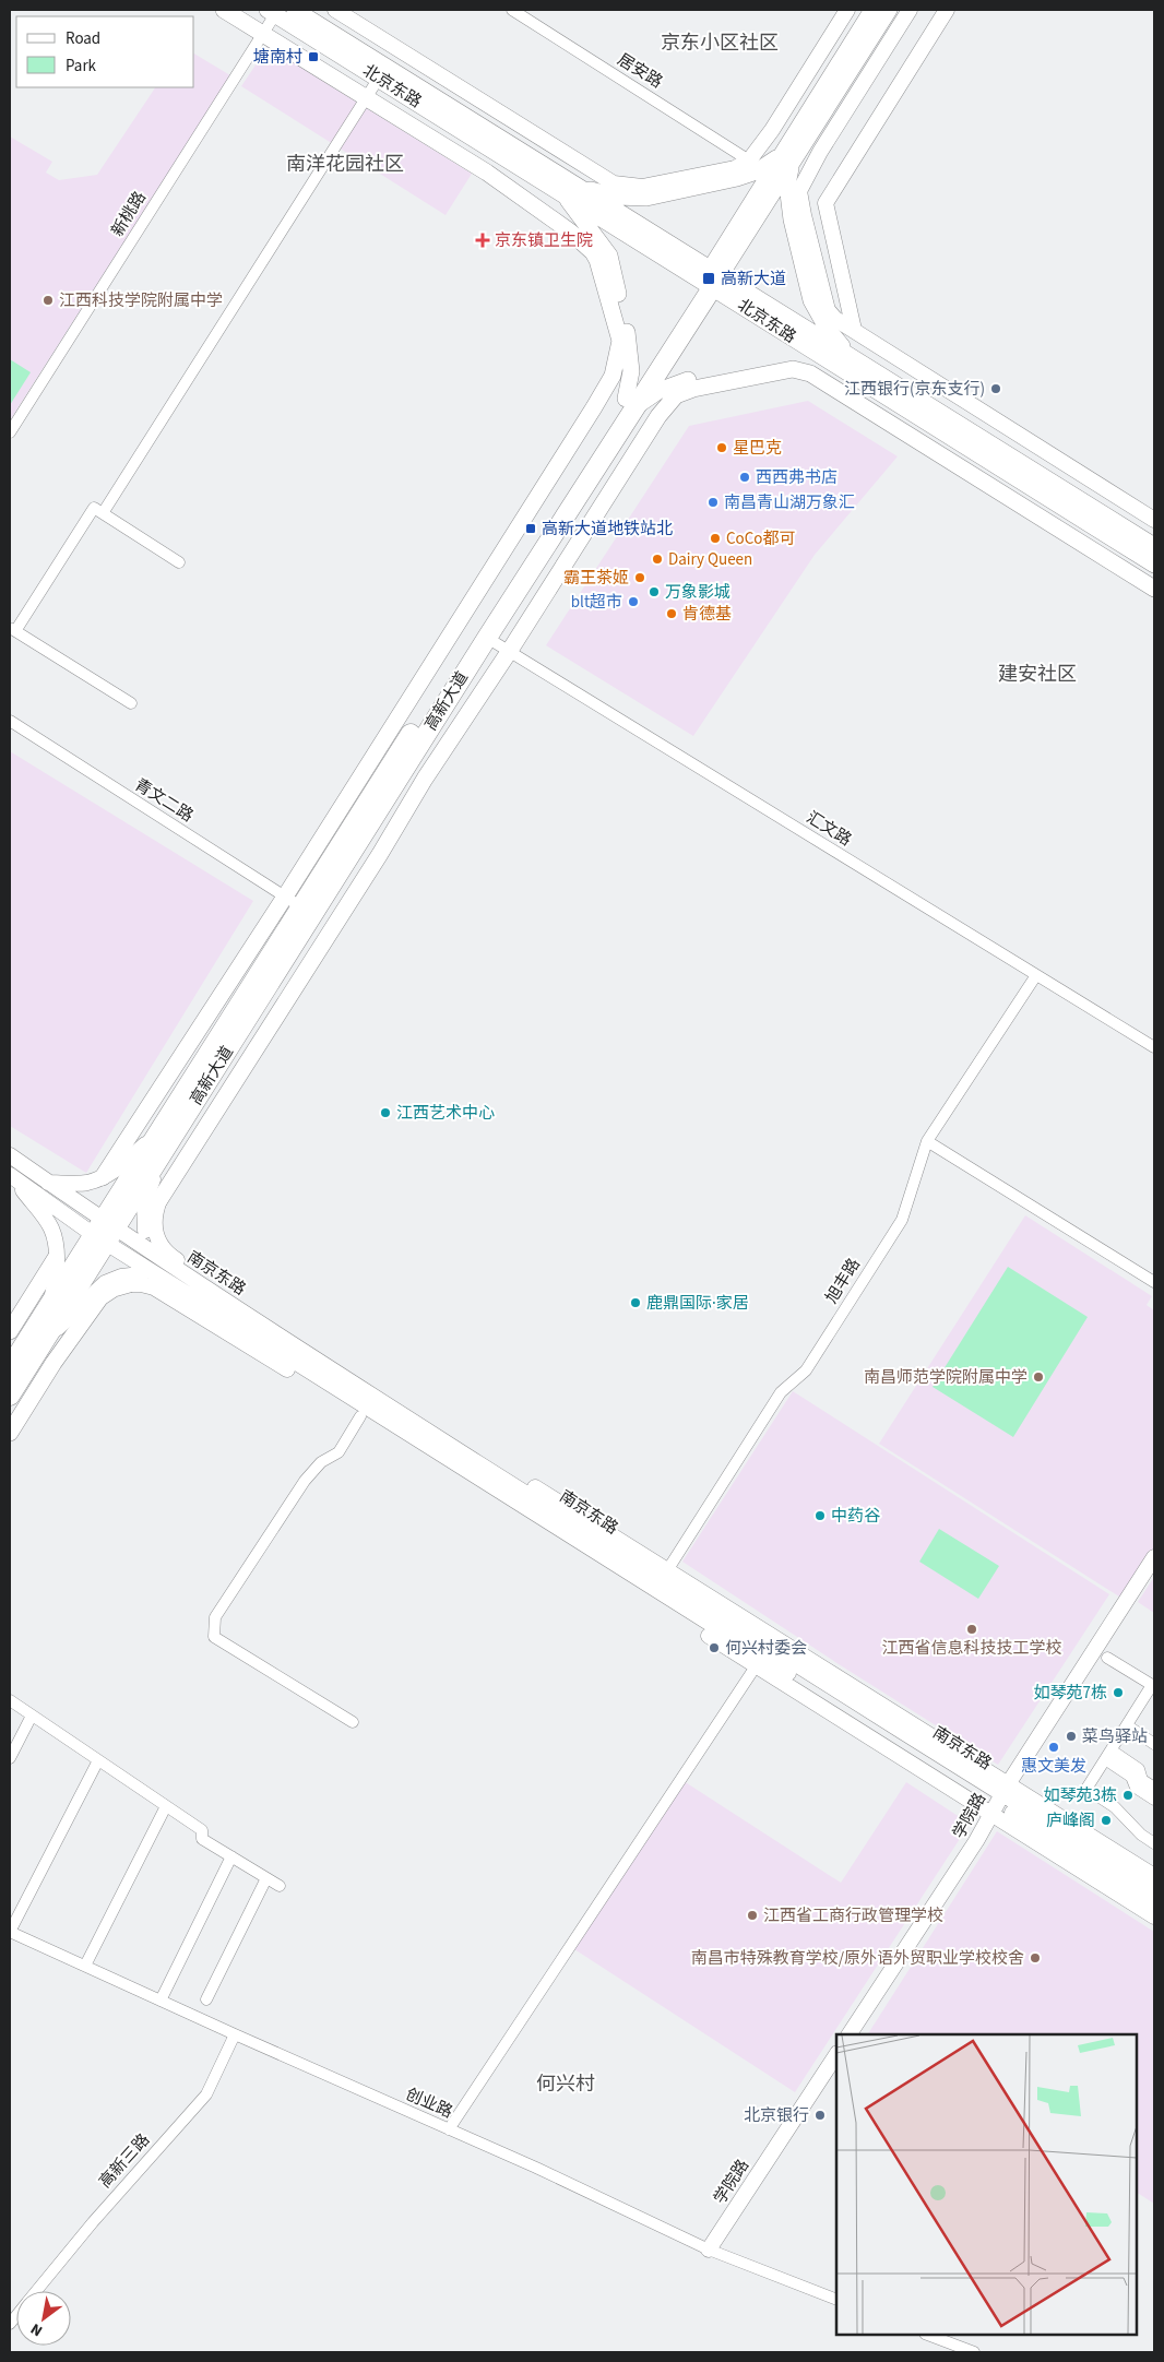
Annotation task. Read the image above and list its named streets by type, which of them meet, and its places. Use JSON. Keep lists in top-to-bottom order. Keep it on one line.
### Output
{"streets":{"highway":["高新大道"],"main road":["北京东路","南京东路","学院路"],"street":["居安路","新桃路","青文二路","汇文路","旭丰路","创业路","高新三路"]},"crossings":[["北京东路","新桃路"],["北京东路","高新大道"],["高新大道","青文二路"],["高新大道","汇文路"],["高新大道","南京东路"],["汇文路","旭丰路"],["南京东路","旭丰路"],["南京东路","学院路"],["学院路","创业路"],["创业路","高新三路"]],"districts":["京东小区社区","南洋花园社区","建安社区","何兴村"],"places":{"transit":["塘南村","高新大道","高新大道地铁站北"],"health":["京东镇卫生院"],"other":["江西科技学院附属中学","江西银行(京东支行)","星巴克","西西弗书店","南昌青山湖万象汇","CoCo都可","Dairy Queen","霸王茶姬","万象影城","blt超市","肯德基","江西艺术中心","鹿鼎国际·家居","南昌师范学院附属中学","中药谷","江西省信息科技技工学校","何兴村委会","如琴苑7栋","菜鸟驿站","惠文美发","如琴苑3栋","庐峰阁","江西省工商行政管理学校","南昌市特殊教育学校/原外语外贸职业学校校舍","北京银行"]},"legend":["Road","Park"],"north":"bottom left"}
